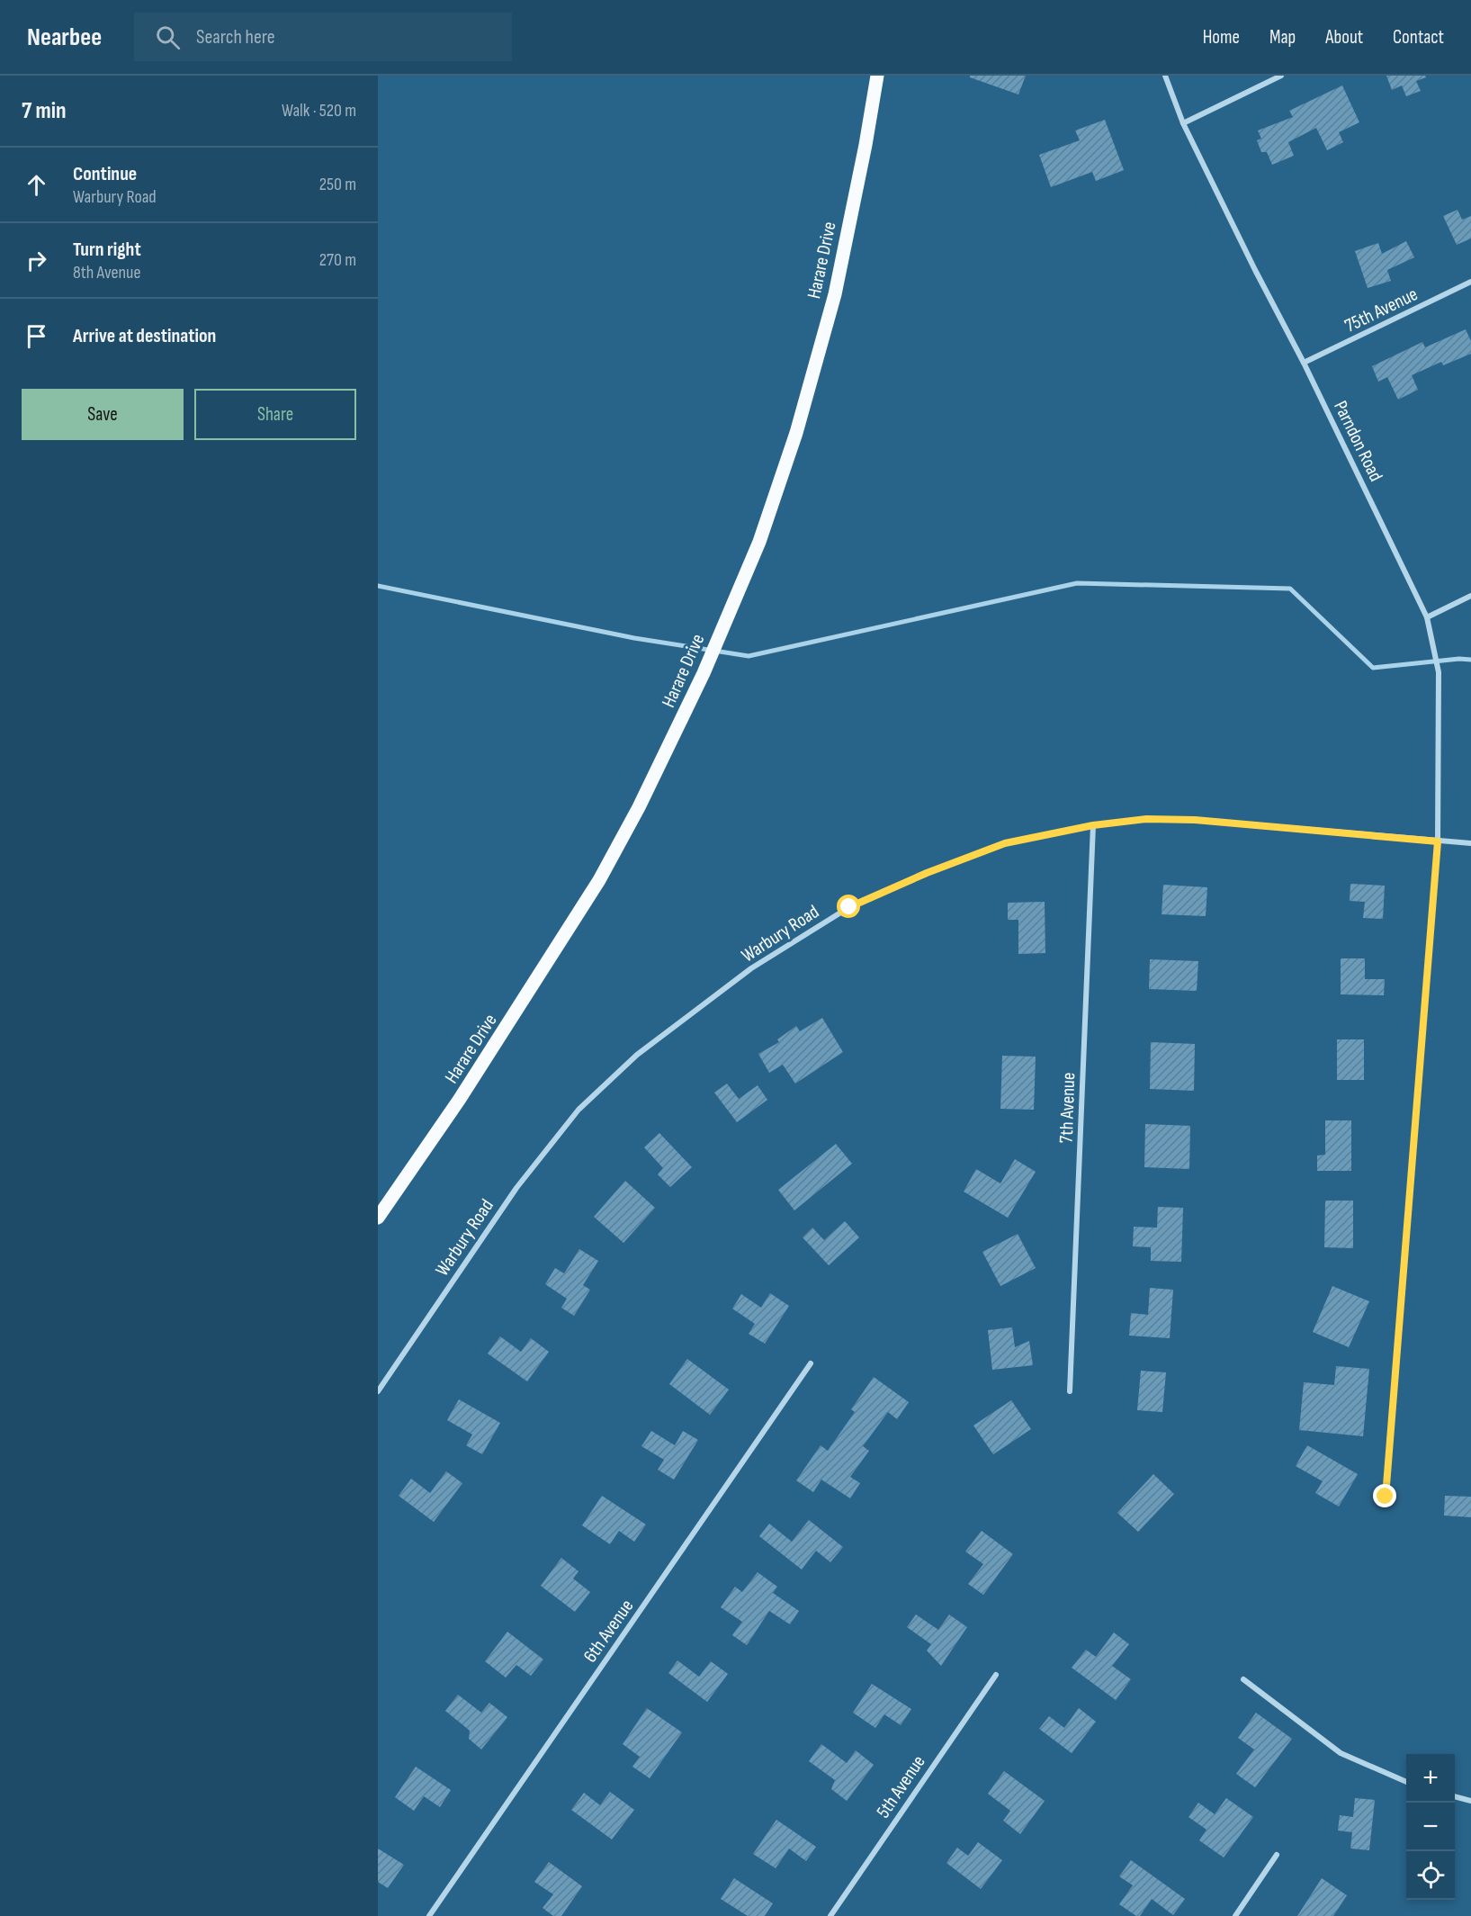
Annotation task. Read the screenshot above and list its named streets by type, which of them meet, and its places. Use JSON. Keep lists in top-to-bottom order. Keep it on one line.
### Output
{"streets":{"main road":["Harare Drive"],"street":["75th Avenue","Parndon Road","Warbury Road","7th Avenue","6th Avenue","5th Avenue"]},"crossings":[["75th Avenue","Parndon Road"],["Parndon Road","Warbury Road"],["Warbury Road","7th Avenue"]],"page":{"header":"Nearbee","search":"Search here","nav":["Home","Map","About","Contact"],"heading":["7 min","Walk · 520 m"],"list":[["Continue","Warbury Road","250 m"],["Turn right","8th Avenue","270 m"],"Arrive at destination"],"buttons":["Save","Share"],"map_buttons":["+","−"]}}
